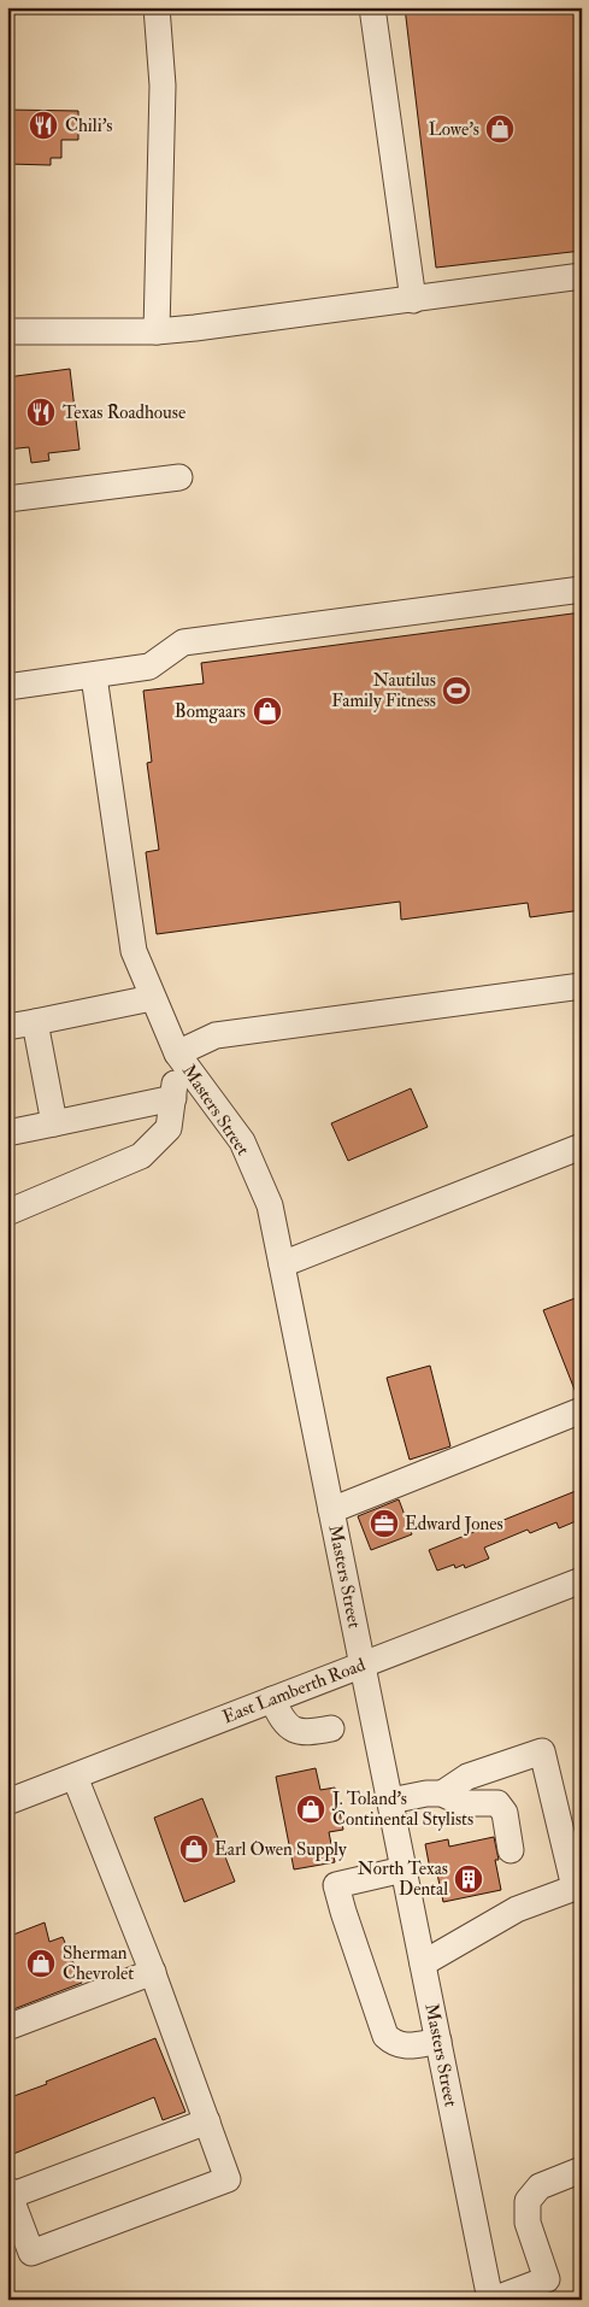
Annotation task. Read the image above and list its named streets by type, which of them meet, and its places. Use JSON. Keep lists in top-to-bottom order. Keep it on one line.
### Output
{"streets":{"street":["Masters Street","East Lamberth Road"]},"crossings":[["Masters Street","East Lamberth Road"]],"places":{"restaurant":["Chili's","Texas Roadhouse"],"shop":["Lowe's","Bomgaars","J. Toland's Continental Stylists","Earl Owen Supply","Sherman Chevrolet"],"sports":["Nautilus Family Fitness"],"office":["Edward Jones"],"building":["North Texas Dental"]}}
